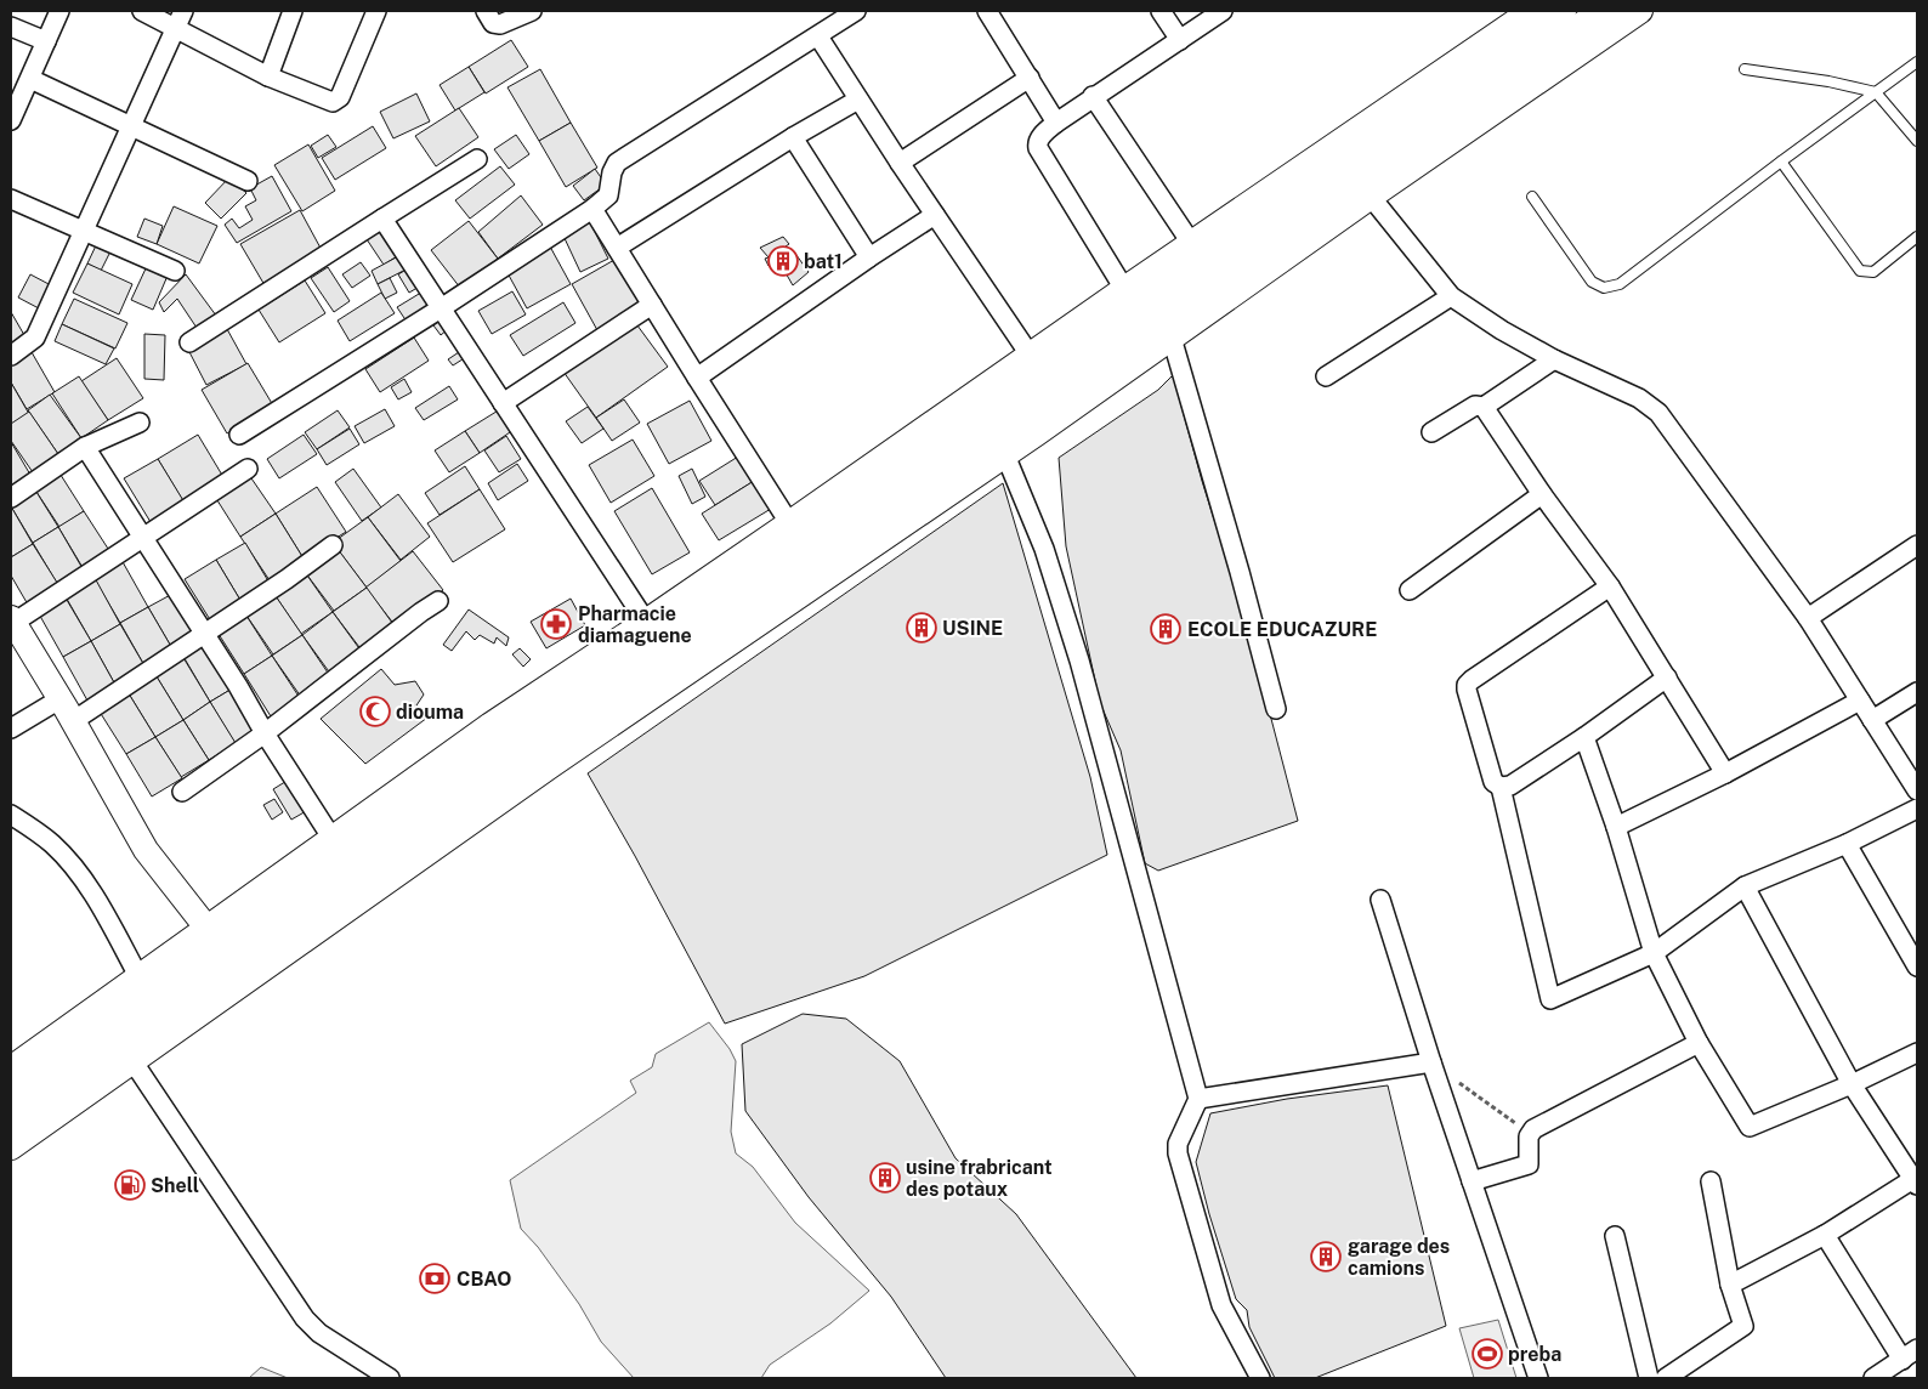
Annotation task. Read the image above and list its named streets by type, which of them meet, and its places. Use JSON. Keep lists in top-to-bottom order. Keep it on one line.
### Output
{"places":{"building":["bat1","USINE","ECOLE EDUCAZURE","usine frabricant des potaux","garage des camions"],"pharmacy":["Pharmacie diamaguene"],"mosque":["diouma"],"fuel station":["Shell"],"bank":["CBAO"],"sports":["preba"]}}
